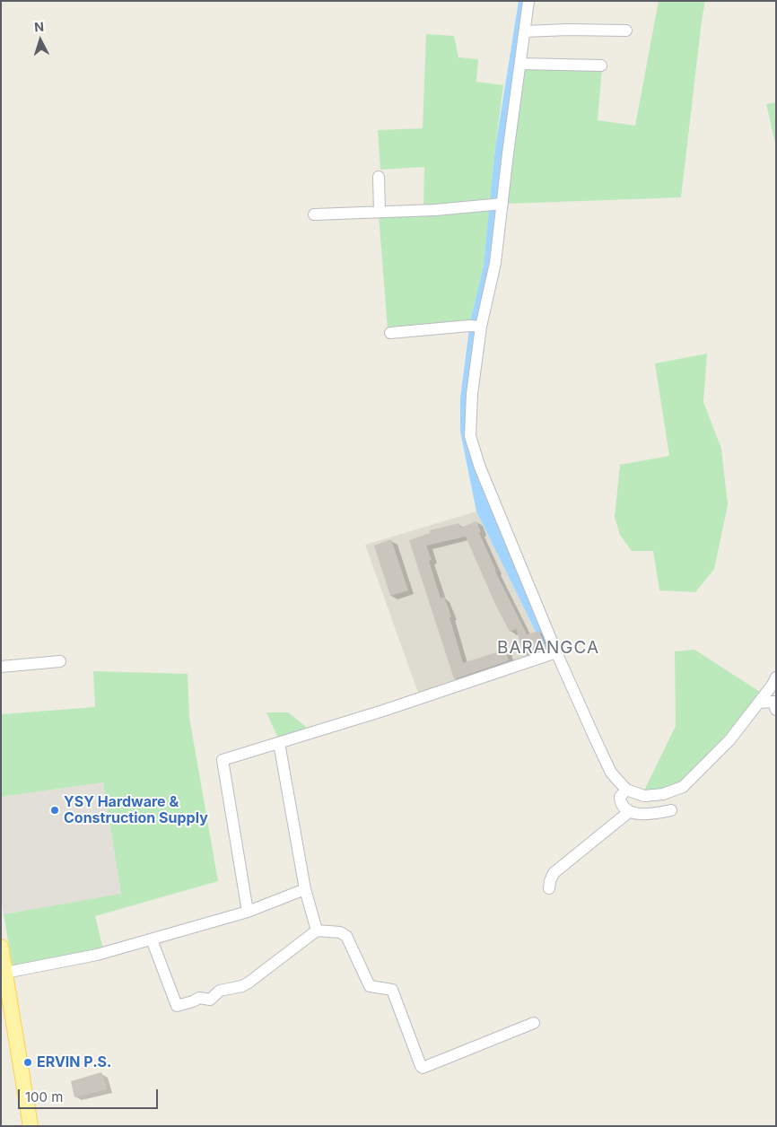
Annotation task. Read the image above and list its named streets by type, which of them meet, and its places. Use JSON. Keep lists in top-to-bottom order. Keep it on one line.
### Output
{"districts":["BARANGCA"],"places":["YSY Hardware & Construction Supply","ERVIN P.S."],"scale_bar":"100 m","north":"top"}
